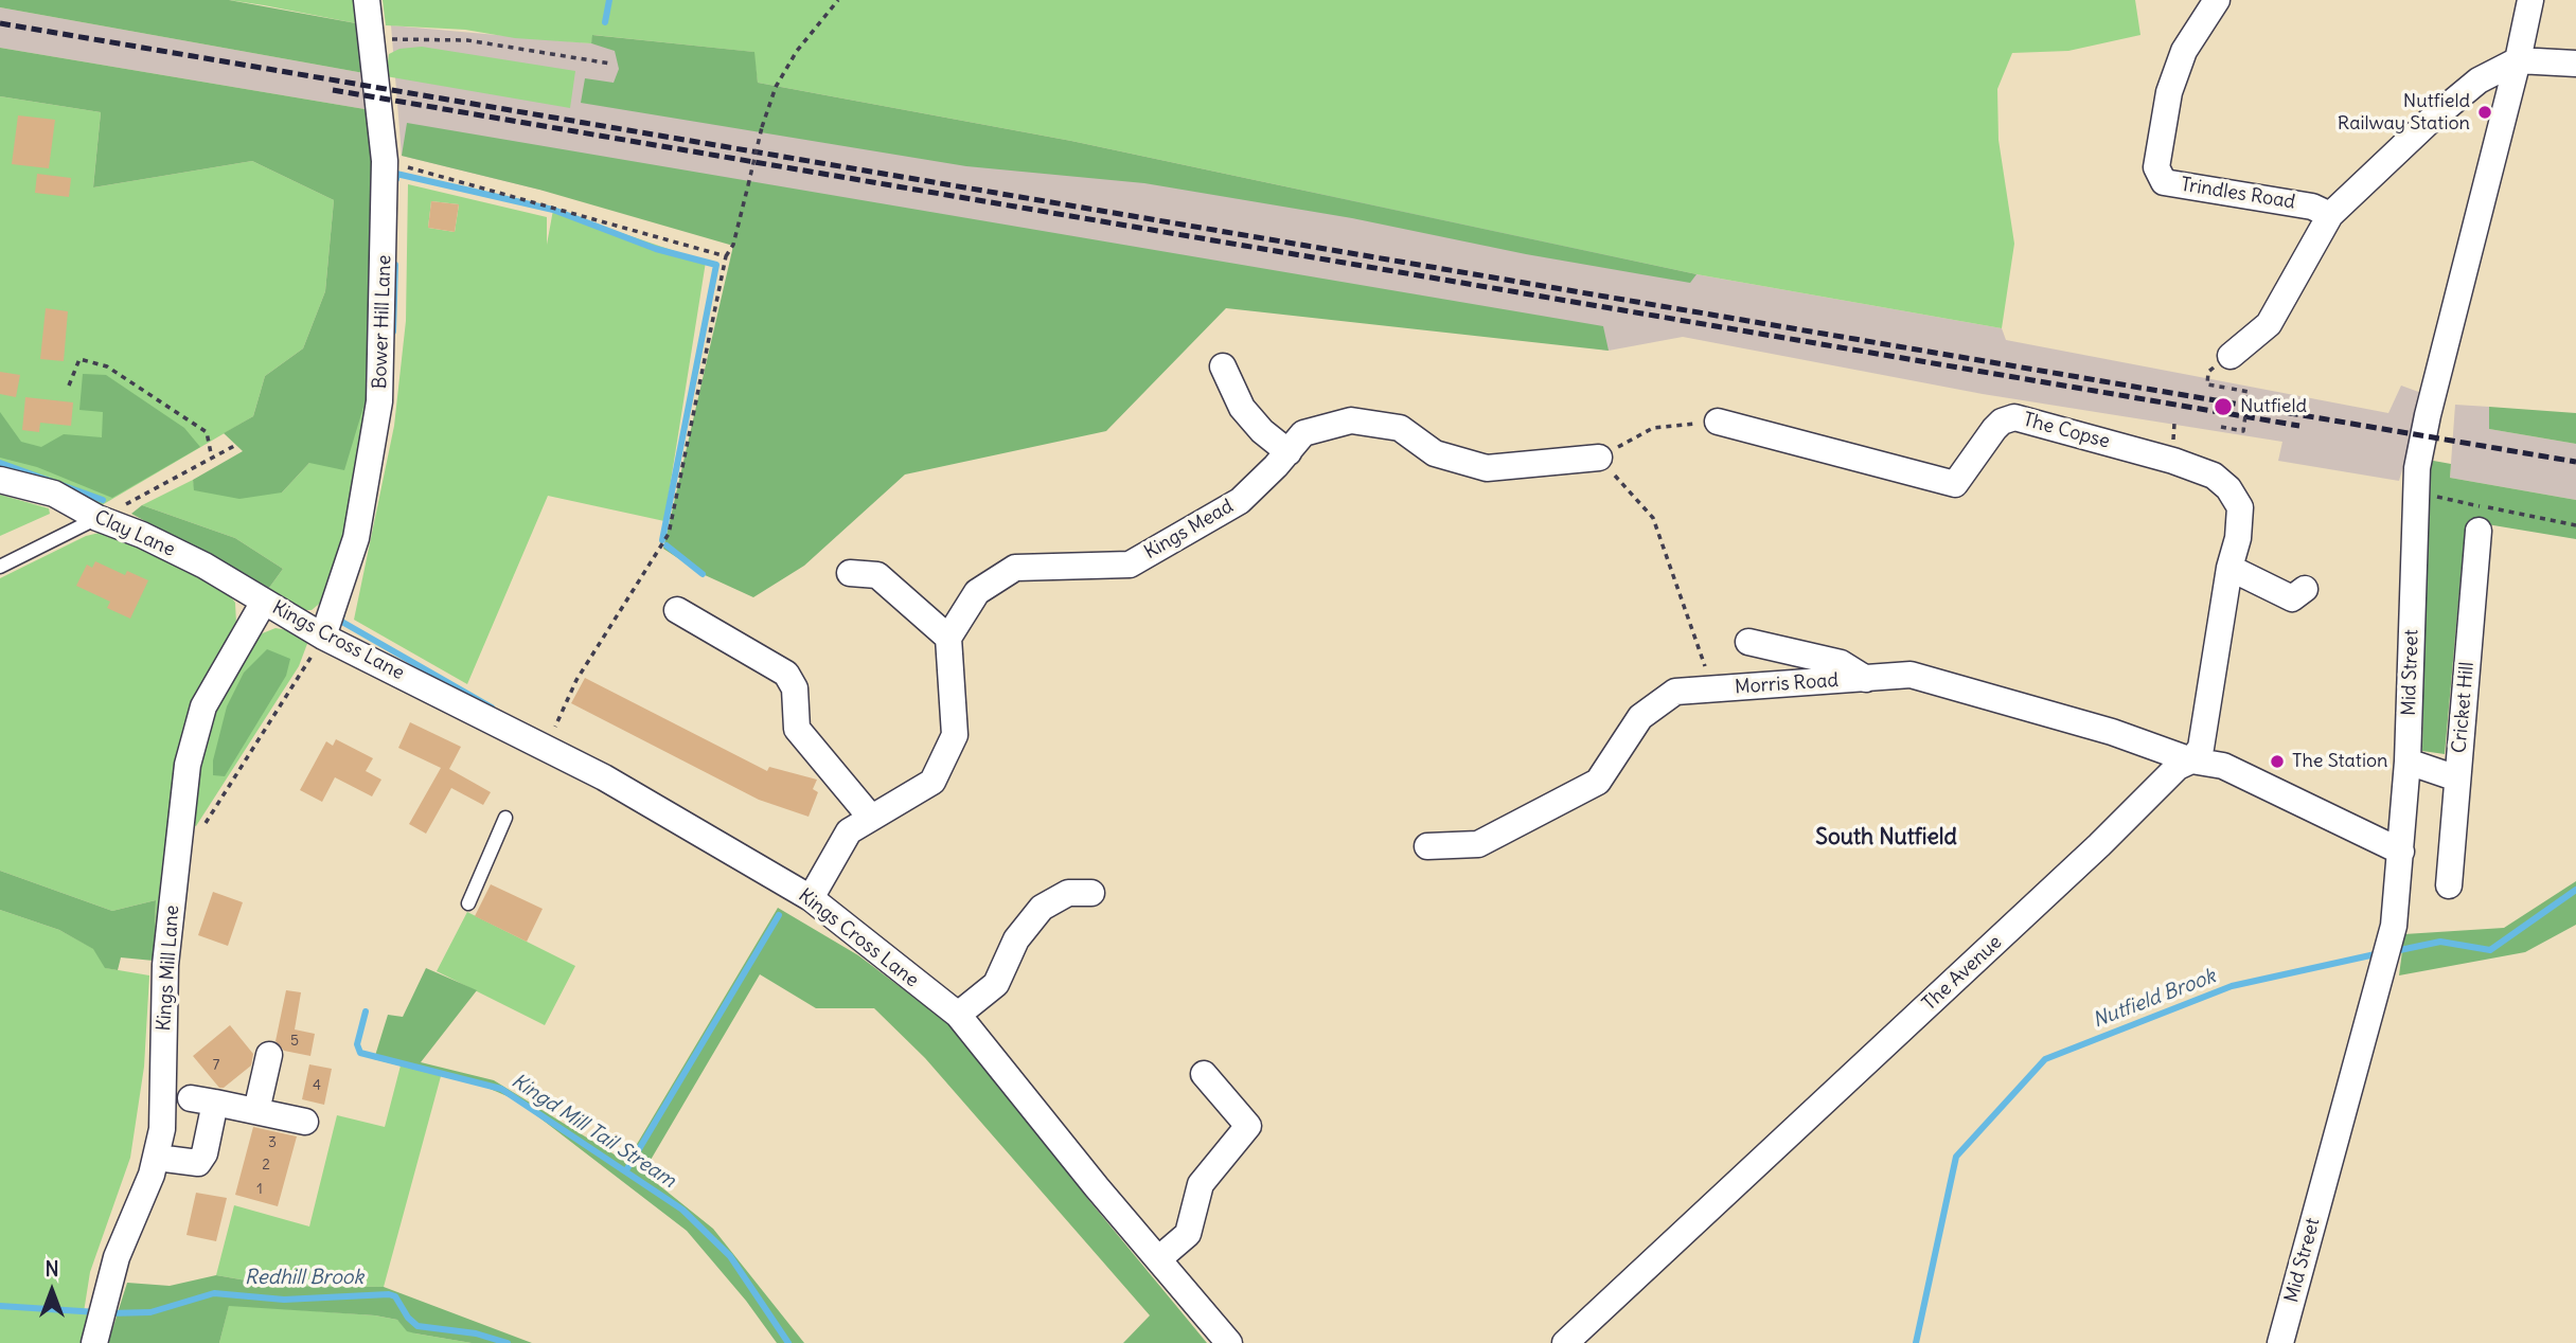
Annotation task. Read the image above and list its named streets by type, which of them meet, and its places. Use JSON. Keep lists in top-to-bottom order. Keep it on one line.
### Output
{"streets":{"street":["Trindles Road","Bower Hill Lane","The Copse","Kings Mead","Clay Lane","Kings Cross Lane","Mid Street","Morris Road","Cricket Hill","Kings Mill Lane","The Avenue"]},"crossings":[["Bower Hill Lane","Kings Cross Lane"],["Clay Lane","Kings Cross Lane"],["Clay Lane","Kings Mill Lane"],["Kings Cross Lane","Kings Mill Lane"],["Morris Road","The Avenue"]],"districts":["South Nutfield"],"water":["Nutfield Brook","Kingd Mill Tail Stream","Redhill Brook"],"places":["Nutfield Railway Station","Nutfield","The Station"],"house_numbers":["5","7","4","3","2","1"],"north":"top"}
